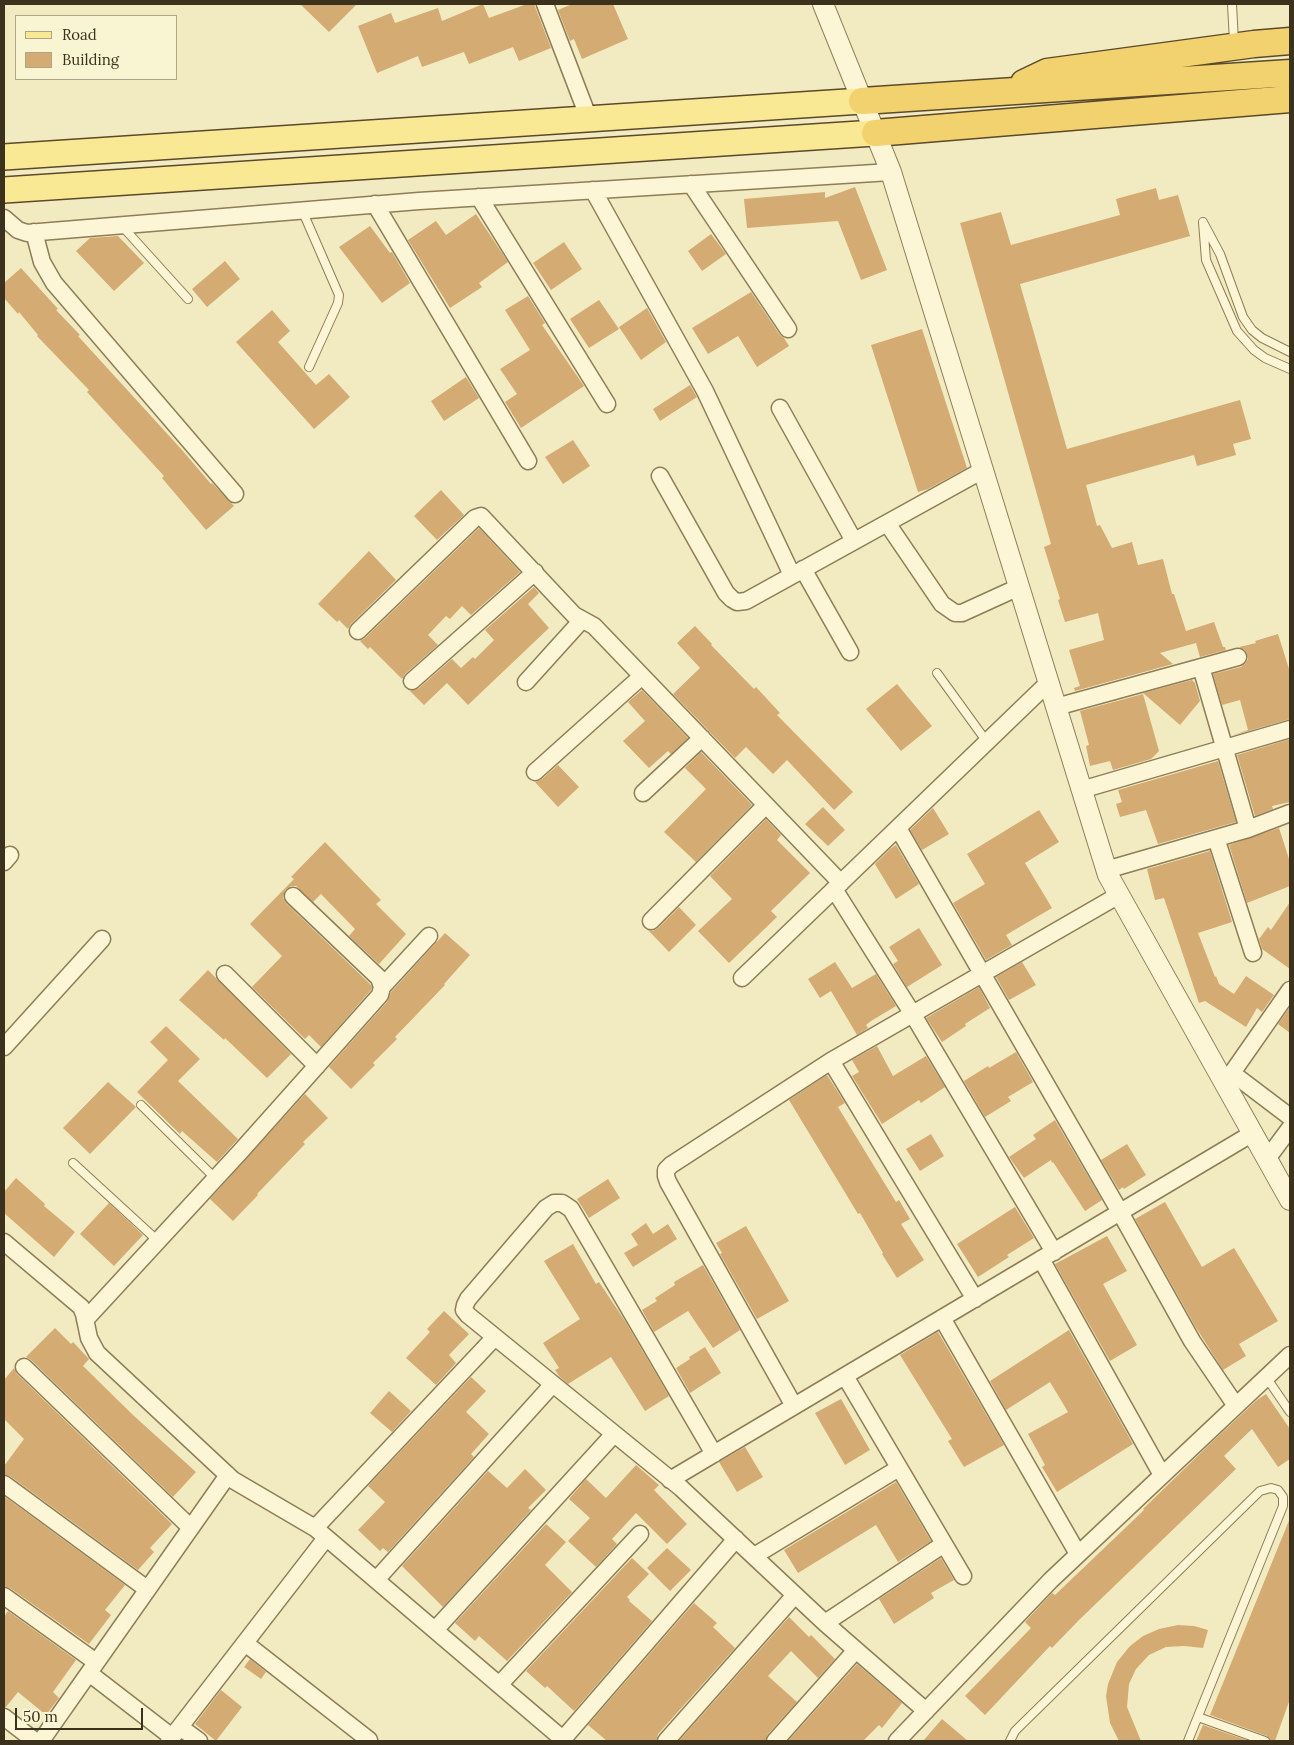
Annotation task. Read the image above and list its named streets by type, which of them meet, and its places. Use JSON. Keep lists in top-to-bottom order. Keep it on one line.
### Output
{"legend":["Road","Building"],"scale_bar":"50 m"}
